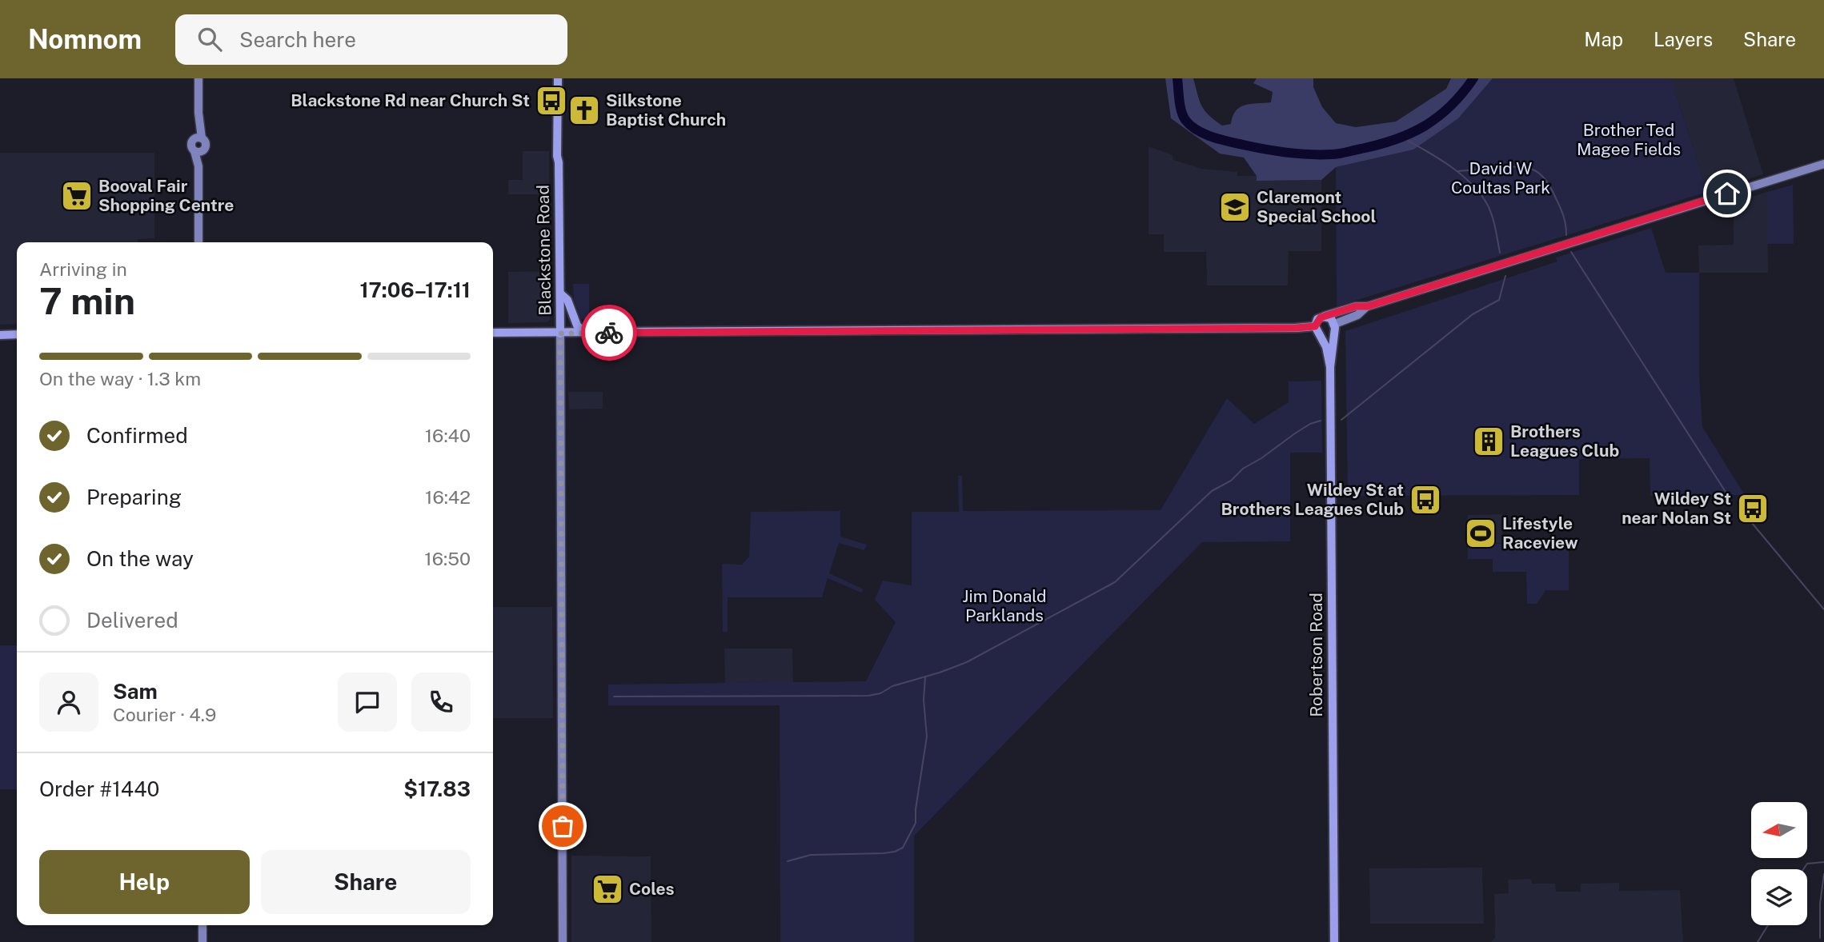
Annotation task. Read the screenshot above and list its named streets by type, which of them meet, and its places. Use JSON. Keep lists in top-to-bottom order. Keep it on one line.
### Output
{"streets":{"main road":["Blackstone Road","Robertson Road"]},"parks":["Brother Ted Magee Fields","David W Coultas Park","Jim Donald Parklands"],"places":{"bus stop":["Blackstone Rd near Church St","Wildey St at Brothers Leagues Club","Wildey St near Nolan St"],"church":["Silkstone Baptist Church"],"supermarket":["Booval Fair Shopping Centre","Coles"],"school or university":["Claremont Special School"],"building":["Brothers Leagues Club"],"sports":["Lifestyle Raceview"]},"north":"left","page":{"header":"Nomnom","search":"Search here","nav":["Map","Layers","Share"],"heading":["7 min","Arriving in","17:06–17:11"],"panel":["Sam","Courier · 4.9","Order #1440","$17.83"],"bar":"On the way · 1.3 km","list":[["Confirmed","16:40"],["Preparing","16:42"],["On the way","16:50"],"Delivered"],"buttons":["Help","Share"]}}
